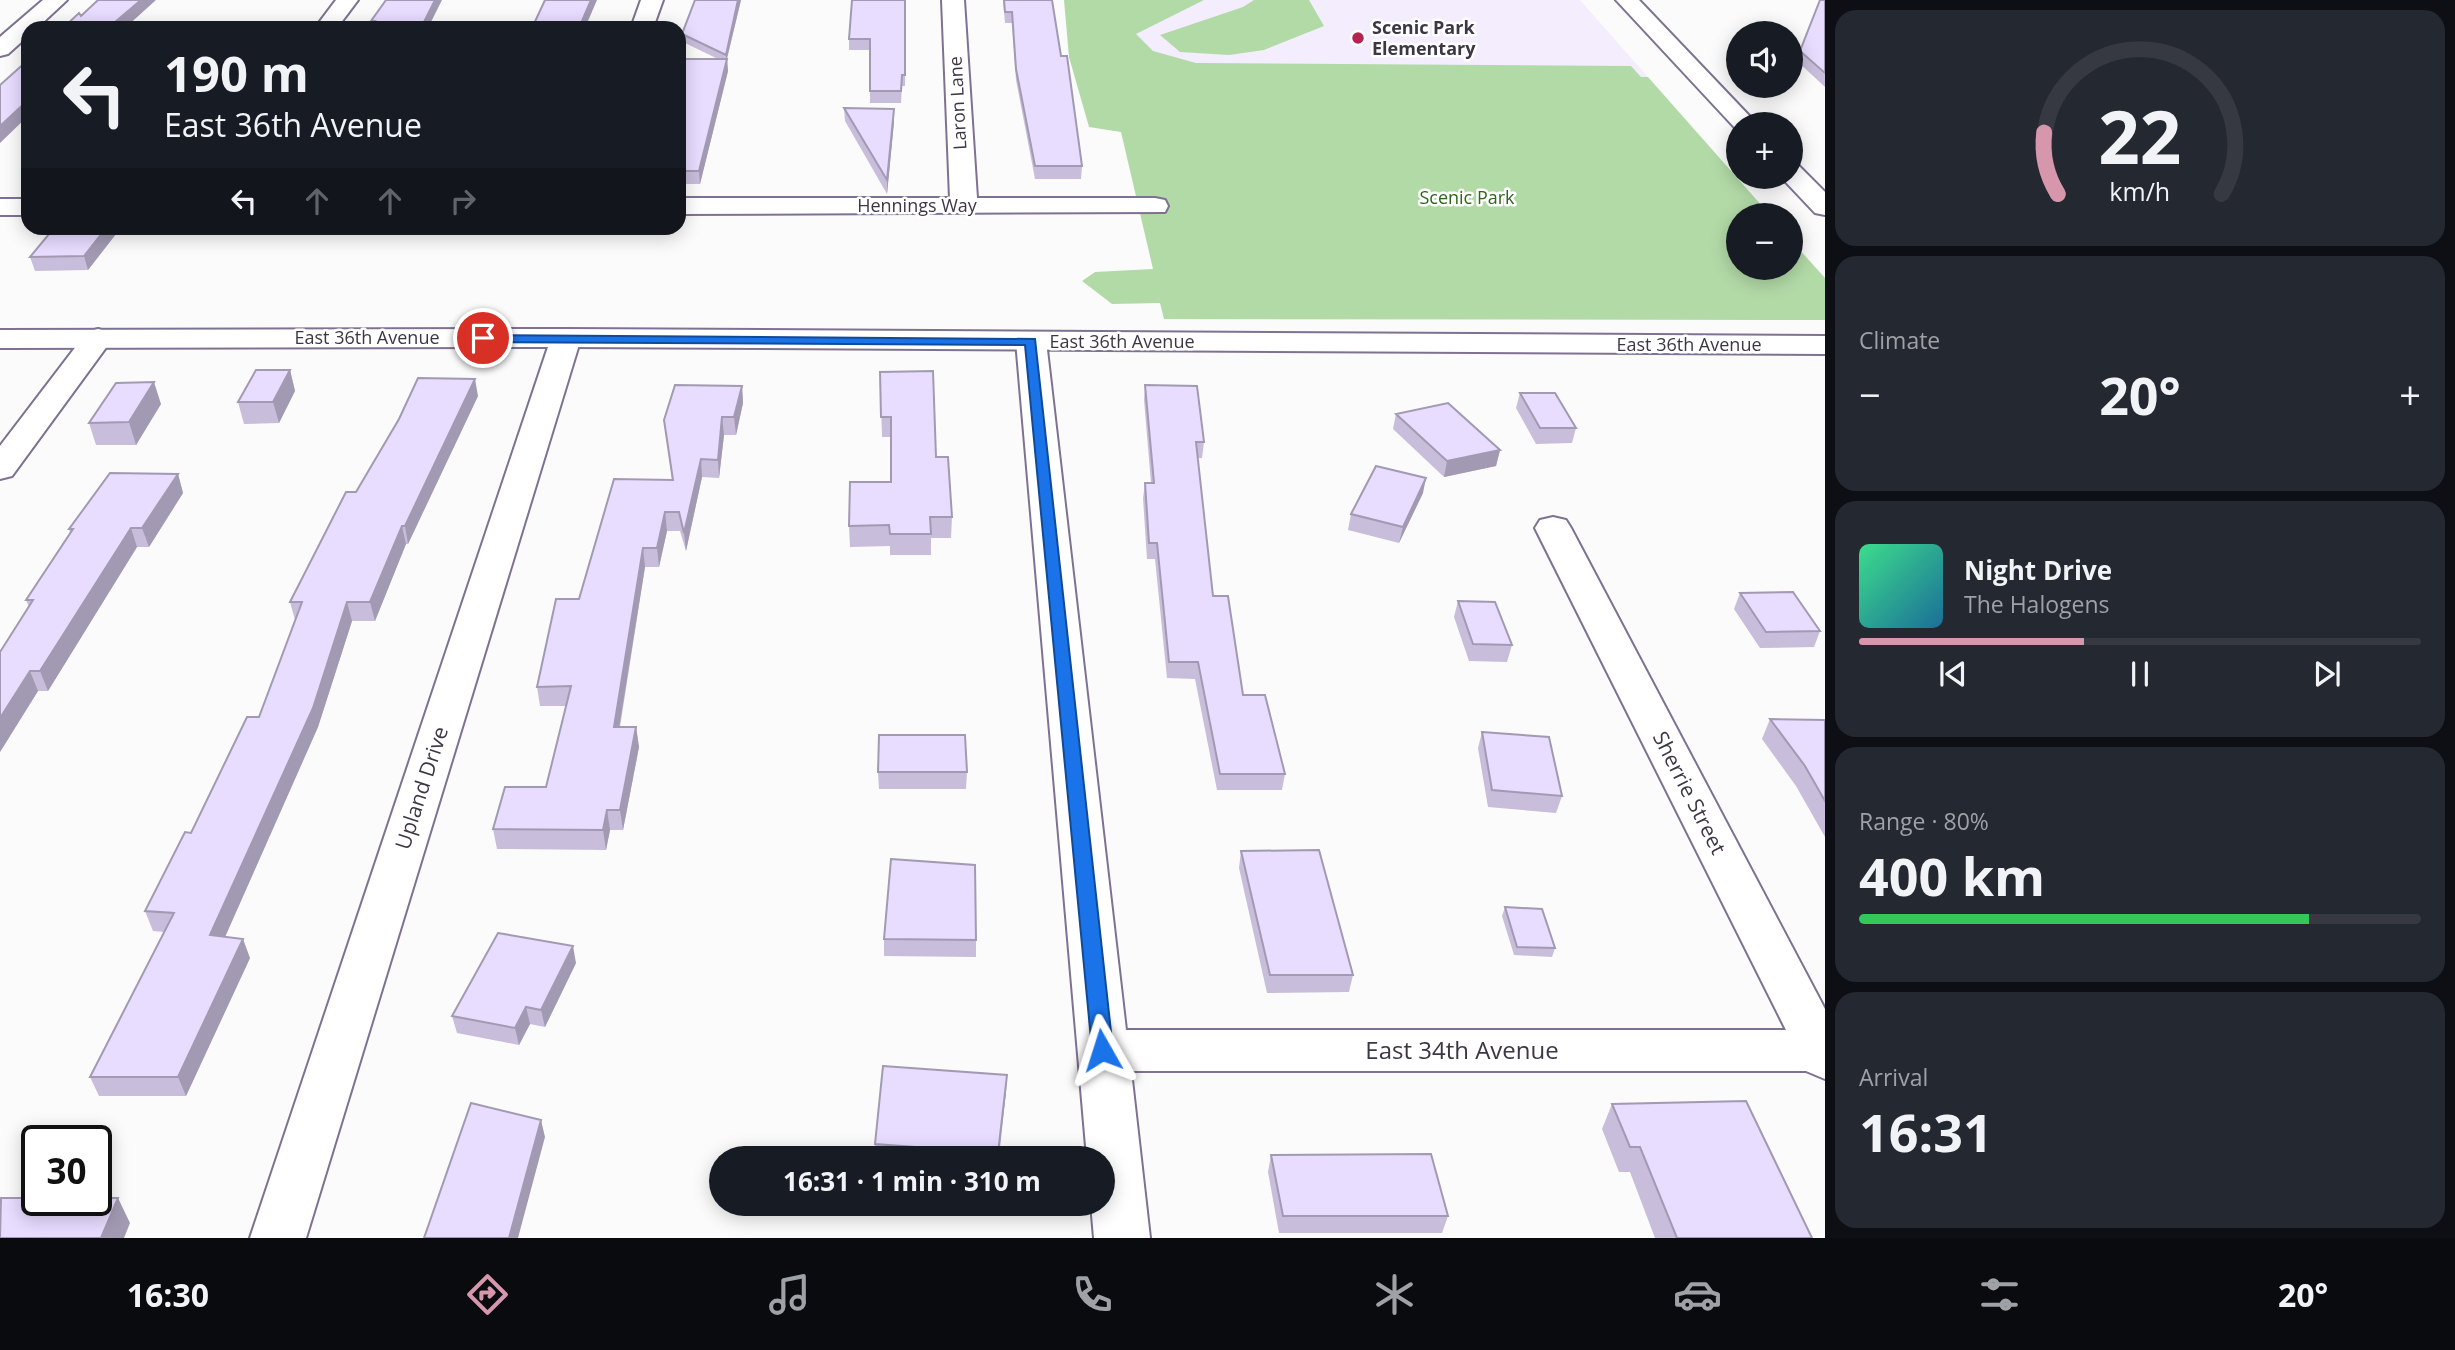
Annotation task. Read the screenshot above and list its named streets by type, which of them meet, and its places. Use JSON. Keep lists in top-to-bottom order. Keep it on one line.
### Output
{"streets":{"street":["Laron Lane","Hennings Way","East 36th Avenue","Upland Drive","Sherrie Street","East 34th Avenue"]},"crossings":[["Laron Lane","Hennings Way"],["East 36th Avenue","Upland Drive"],["Sherrie Street","East 34th Avenue"]],"parks":["Scenic Park"],"places":["Scenic Park Elementary"],"page":{"map_buttons":["+","−"],"turn":["190 m","East 36th Avenue"],"tile":["Climate",["Range · 80%","400 km"],["Arrival","16:31"]],"heat":["−","20°","+"],"song":["Night Drive","The Halogens"],"limit":"30","trip":"16:31 · 1 min · 310 m","tabs":["16:30","20°"],"gauge":["22","km/h"]}}
